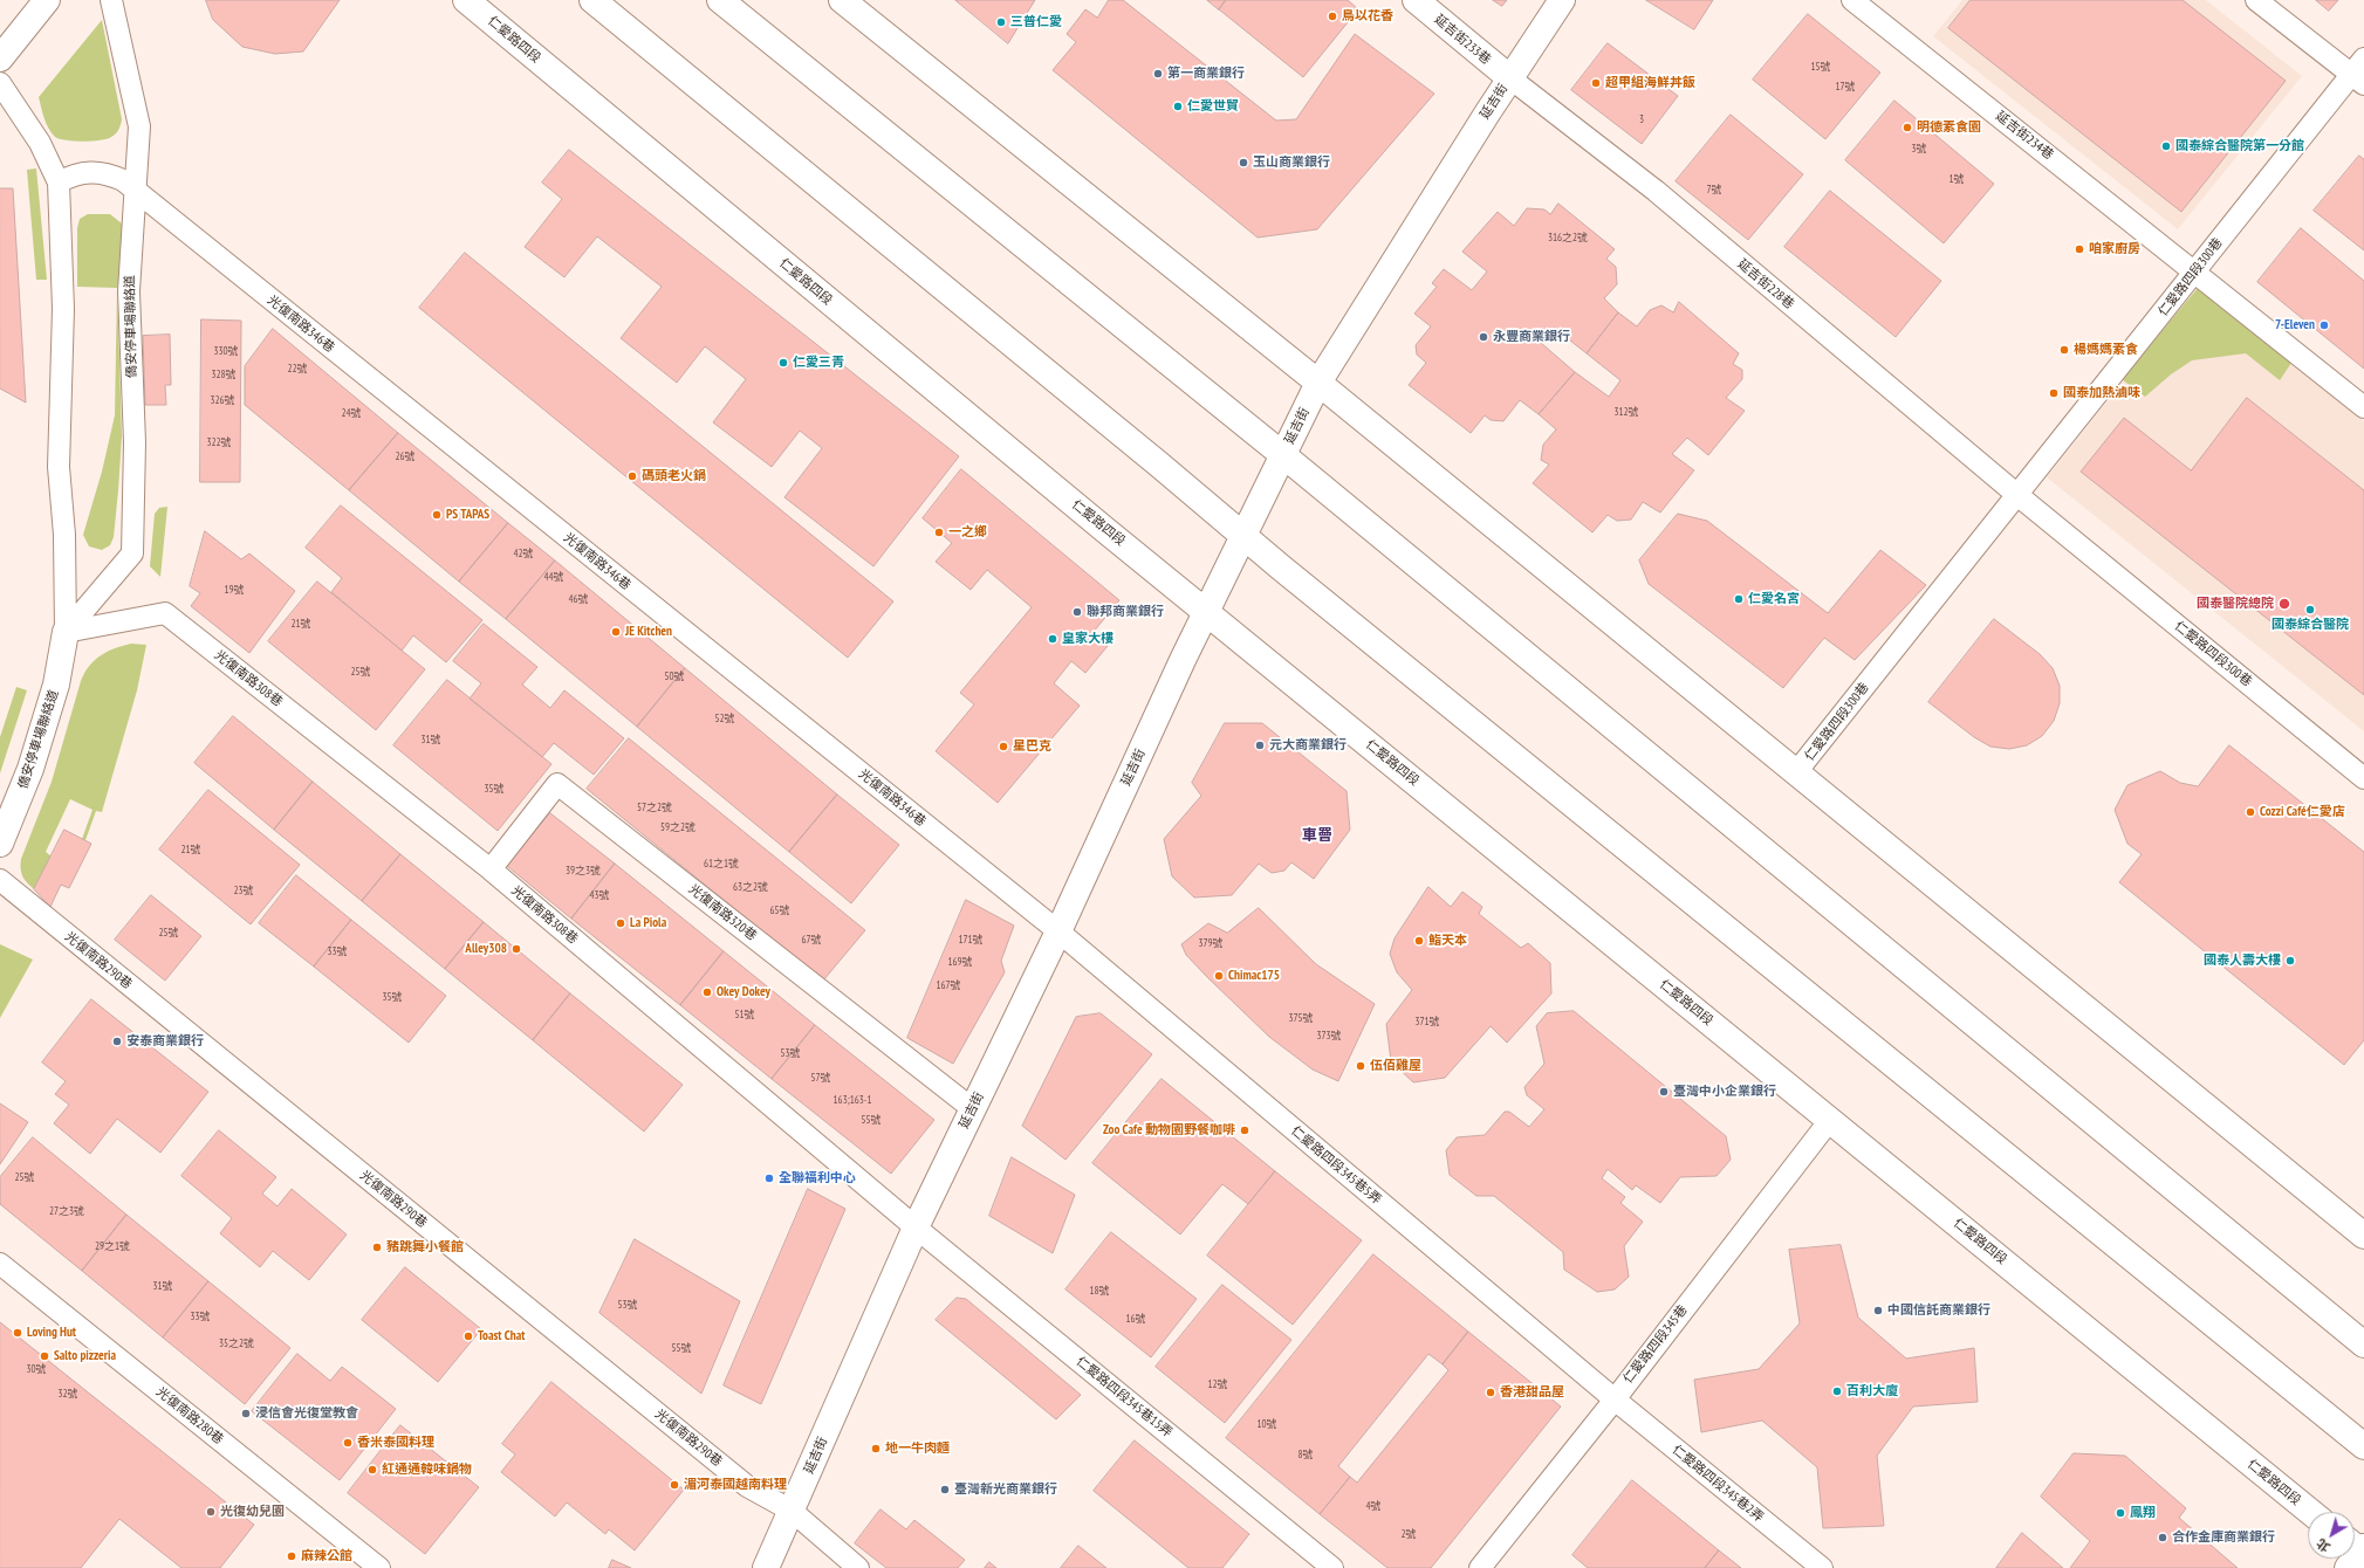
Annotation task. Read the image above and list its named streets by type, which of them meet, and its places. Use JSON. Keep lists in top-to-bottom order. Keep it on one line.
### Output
{"streets":{"main road":["仁愛路四段","延吉街233巷","延吉街","僑安停車場聯絡道"],"lane":["延吉街234巷","仁愛路四段300巷","延吉街228巷","光復南路346巷","光復南路308巷","光復南路320巷","光復南路290巷","仁愛路四段345巷5弄","仁愛路四段345巷","仁愛路四段345巷15弄","光復南路280巷","仁愛路四段345巷2弄"]},"crossings":[["仁愛路四段","延吉街"],["仁愛路四段","仁愛路四段345巷"],["延吉街233巷","延吉街"],["延吉街233巷","延吉街228巷"],["延吉街","延吉街228巷"],["延吉街","光復南路346巷"],["延吉街","光復南路308巷"],["延吉街","光復南路320巷"],["延吉街","光復南路290巷"],["延吉街","仁愛路四段345巷5弄"],["延吉街","仁愛路四段345巷15弄"],["延吉街234巷","仁愛路四段300巷"],["仁愛路四段300巷","延吉街228巷"],["光復南路346巷","僑安停車場聯絡道"],["光復南路346巷","仁愛路四段345巷5弄"],["僑安停車場聯絡道","光復南路308巷"],["光復南路308巷","光復南路320巷"],["光復南路308巷","仁愛路四段345巷15弄"],["仁愛路四段345巷5弄","仁愛路四段345巷"],["仁愛路四段345巷5弄","仁愛路四段345巷2弄"],["仁愛路四段345巷","仁愛路四段345巷2弄"]],"districts":["車罾"],"places":["鳥以花香","三普仁愛","第一商業銀行","超甲組海鮮丼飯","仁愛世貿","明德素食園","國泰綜合醫院第一分館","玉山商業銀行","咱家廚房","7-Eleven","永豐商業銀行","楊媽媽素食","仁愛三青","國泰加熱滷味","碼頭老火鍋","PS TAPAS","一之鄉","仁愛名宮","國泰醫院總院","國泰綜合醫院","聯邦商業銀行","JE Kitchen","皇家大樓","元大商業銀行","星巴克","Cozzi Café仁愛店","La Piola","鮨天本","Alley308","國泰人壽大樓","Chimac175","Okey Dokey","安泰商業銀行","伍佰雞屋","臺灣中小企業銀行","Zoo Cafe 動物園野餐咖啡","全聯福利中心","豬跳舞小餐館","中國信託商業銀行","Loving Hut","Toast Chat","Salto pizzeria","百利大廈","香港甜品屋","浸信會光復堂教會","香米泰國料理","地一牛肉麵","紅通通韓味鍋物","湄河泰國越南料理","臺灣新光商業銀行","光復幼兒園","鳳翔","合作金庫商業銀行","麻辣公館"],"house_numbers":["15號","17號","3","3號","1號","7號","316之2號","330號","22號","328號","326號","312號","24號","322號","26號","42號","44號","19號","46號","21號","25號","50號","52號","31號","35號","57之2號","59之2號","21號","61之1號","39之3號","63之2號","23號","43號","65號","25號","67號","171號","379號","33號","169號","167號","35號","51號","375號","371號","373號","53號","57號","163;163-1","55號","25號","27之3號","29之1號","31號","18號","53號","33號","16號","35之2號","55號","30號","12號","32號","10號","8號","4號","2號"],"north":"bottom left"}
